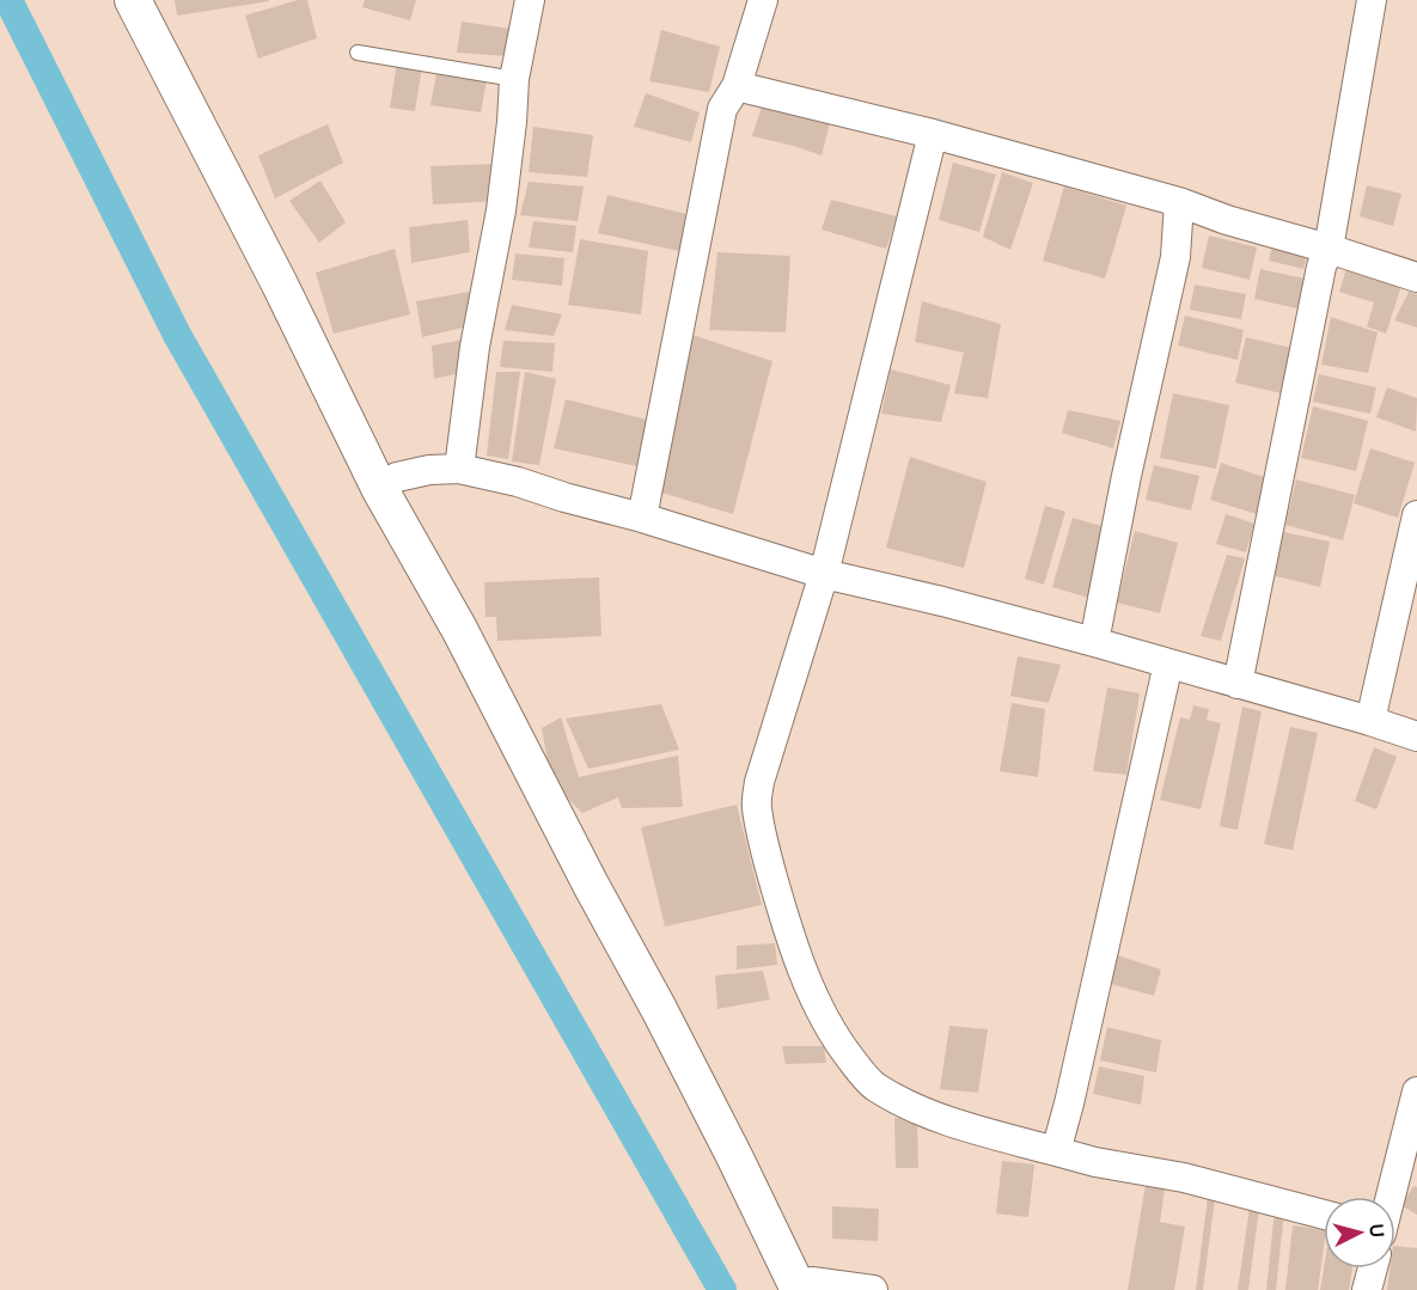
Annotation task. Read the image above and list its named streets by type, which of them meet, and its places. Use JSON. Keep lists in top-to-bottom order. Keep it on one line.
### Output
{"north":"right"}
